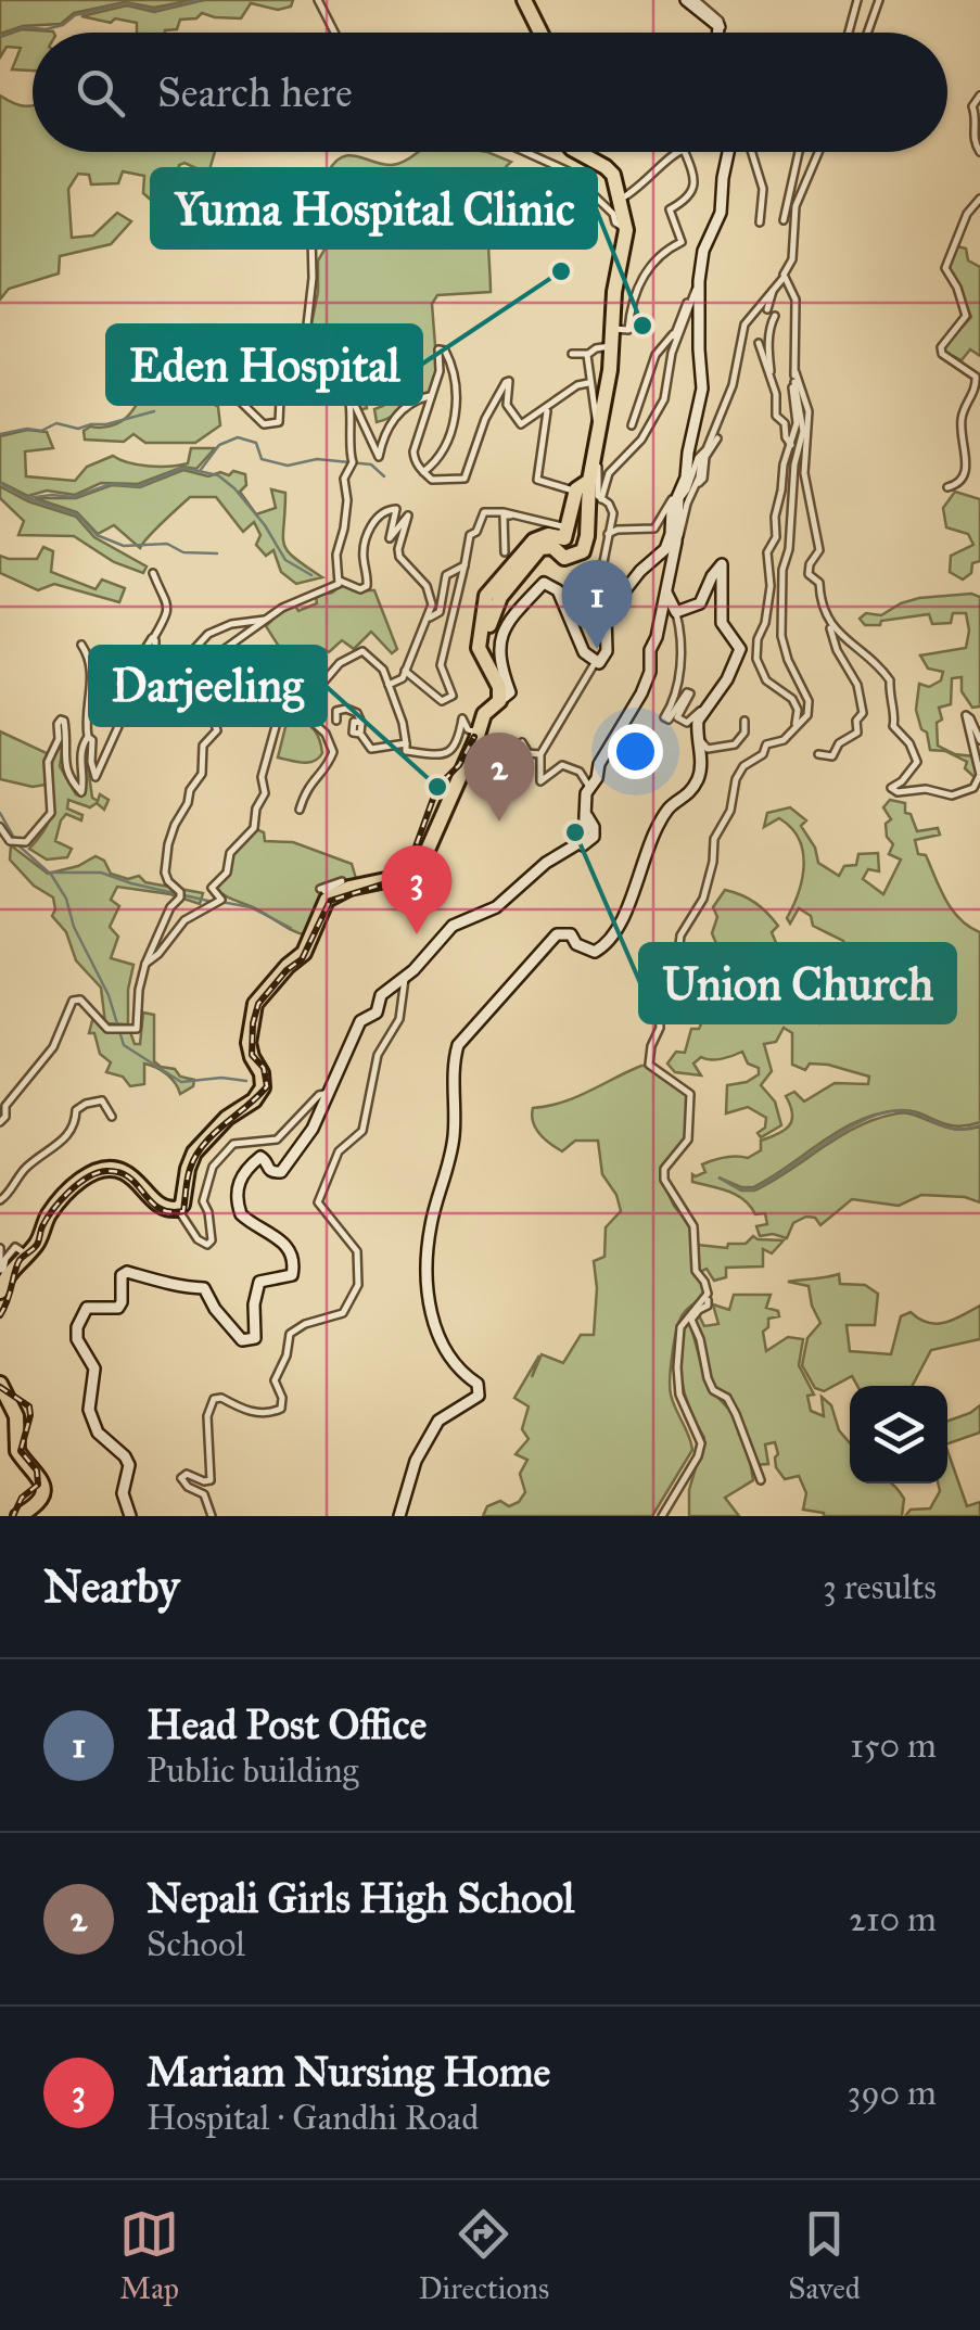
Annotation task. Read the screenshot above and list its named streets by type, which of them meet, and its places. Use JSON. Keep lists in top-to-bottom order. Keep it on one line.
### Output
{"places":["Eden Hospital","Yuma Hospital Clinic","Darjeeling","Union Church"],"page":{"search":"Search here","pins":["1","2","3"],"heading":["Nearby","3 results"],"list":[{"mark":"1","name":"Head Post Office","note":"Public building","value":"150 m"},{"mark":"2","name":"Nepali Girls High School","note":"School","value":"210 m"},{"mark":"3","name":"Mariam Nursing Home","note":"Hospital · Gandhi Road","value":"390 m"}],"nav":["Map","Directions","Saved"]}}
